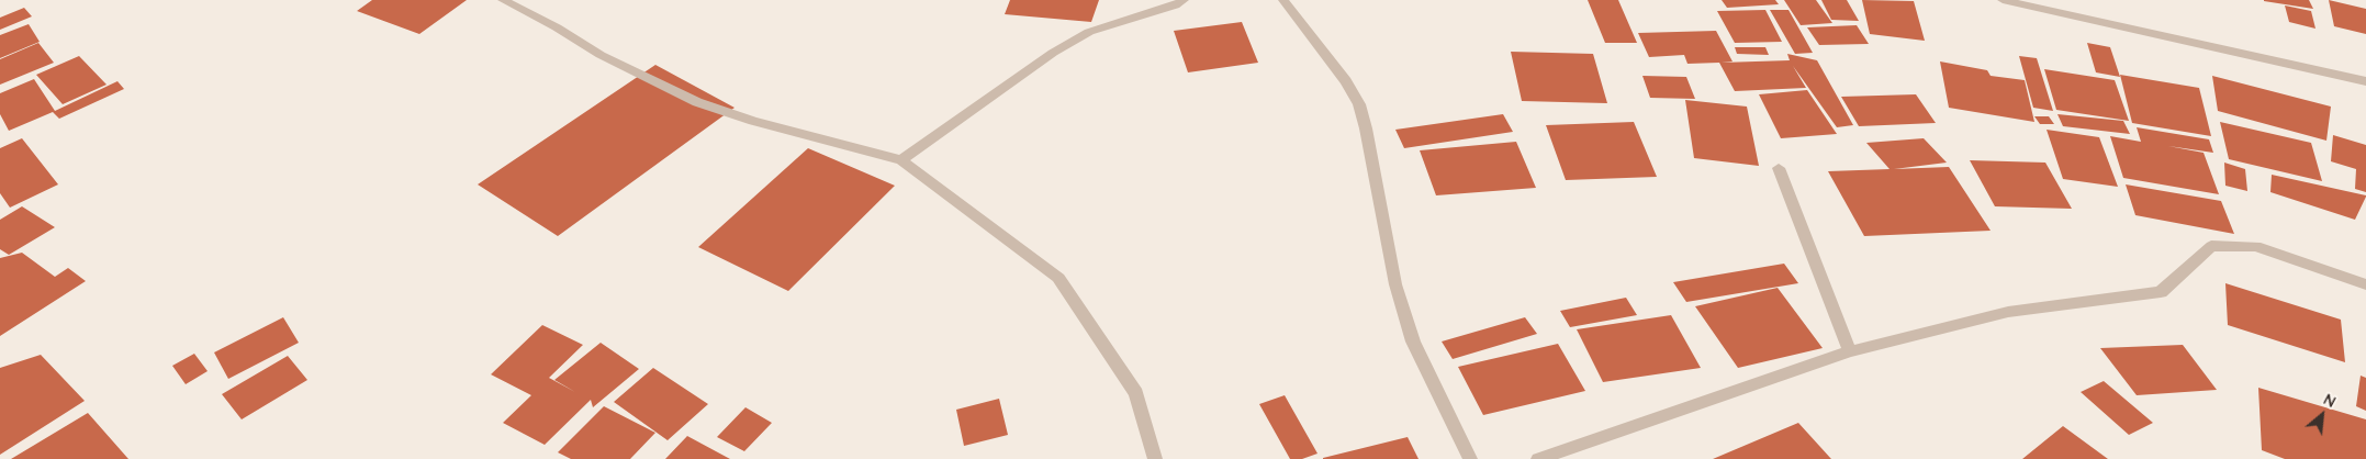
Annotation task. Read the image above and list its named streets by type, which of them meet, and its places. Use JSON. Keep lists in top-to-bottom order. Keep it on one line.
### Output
{"north":"top right"}
